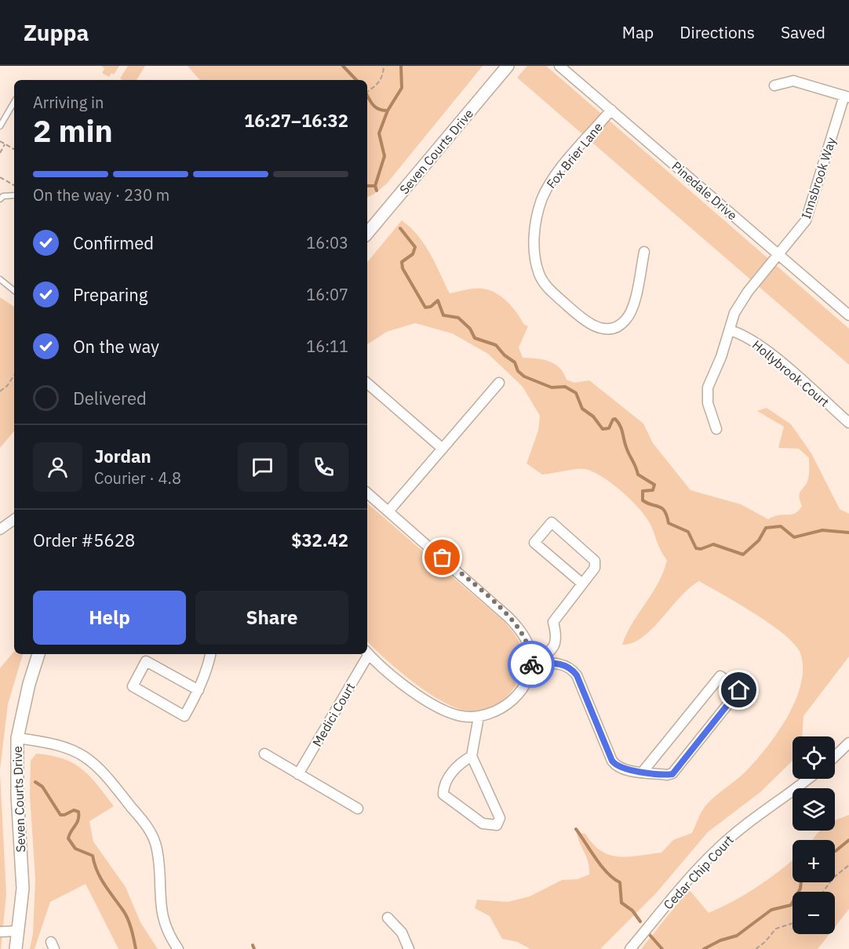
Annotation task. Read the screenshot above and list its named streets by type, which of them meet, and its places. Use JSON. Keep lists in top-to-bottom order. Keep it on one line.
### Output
{"streets":{"street":["Seven Courts Drive","Fox Brier Lane","Innsbrook Way","Pinedale Drive","Hollybrook Court","Medici Court","Cedar Chip Court"]},"crossings":[["Fox Brier Lane","Pinedale Drive"],["Innsbrook Way","Pinedale Drive"],["Innsbrook Way","Hollybrook Court"]],"page":{"header":"Zuppa","nav":["Map","Directions","Saved"],"heading":["2 min","Arriving in","16:27–16:32"],"panel":["Jordan","Courier · 4.8","Order #5628","$32.42"],"bar":"On the way · 230 m","list":[["Confirmed","16:03"],["Preparing","16:07"],["On the way","16:11"],"Delivered"],"buttons":["Help","Share"],"map_buttons":["+","−"]}}
